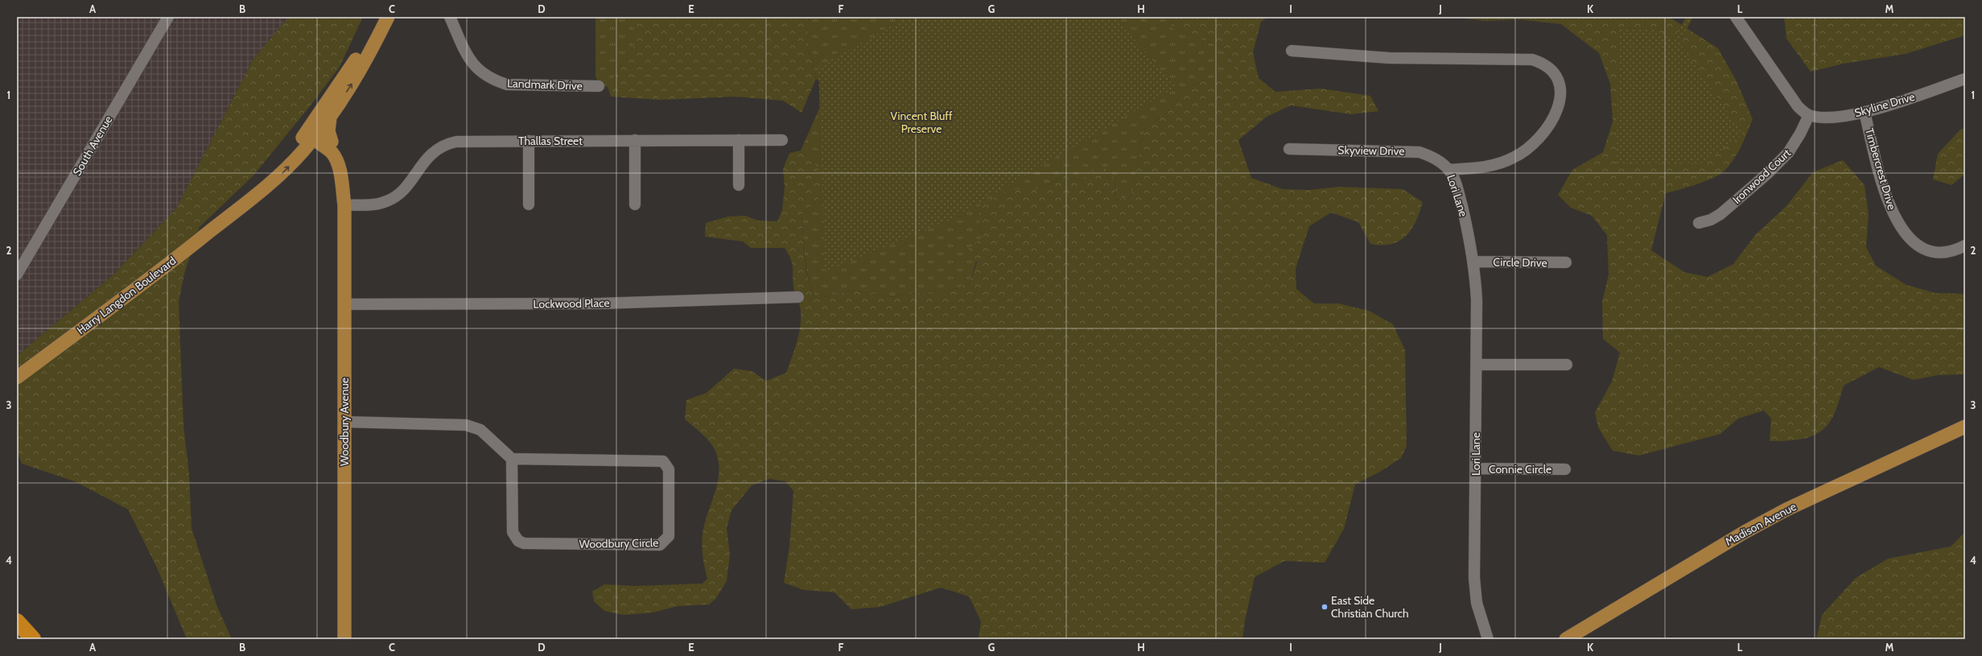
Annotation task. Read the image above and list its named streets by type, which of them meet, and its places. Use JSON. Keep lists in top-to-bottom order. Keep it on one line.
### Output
{"streets":{"main road":["Harry Langdon Boulevard","Woodbury Avenue","Madison Avenue"],"street":["Landmark Drive","Skyline Drive","Thallas Street","South Avenue","Skyview Drive","Timbercrest Drive","Ironwood Court","Lori Lane","Circle Drive","Lockwood Place","Connie Circle","Woodbury Circle"]},"crossings":[["Skyline Drive","Timbercrest Drive"],["Skyline Drive","Ironwood Court"],["Thallas Street","Woodbury Avenue"],["Skyview Drive","Lori Lane"],["Lori Lane","Circle Drive"],["Lori Lane","Connie Circle"],["Harry Langdon Boulevard","Woodbury Avenue"],["Lockwood Place","Woodbury Avenue"]],"parks":["Vincent Bluff Preserve"],"places":["East Side Christian Church"],"grid":{"columns":["A","B","C","D","E","F","G","H","I","J","K","L","M"],"rows":["1","2","3","4"]}}
